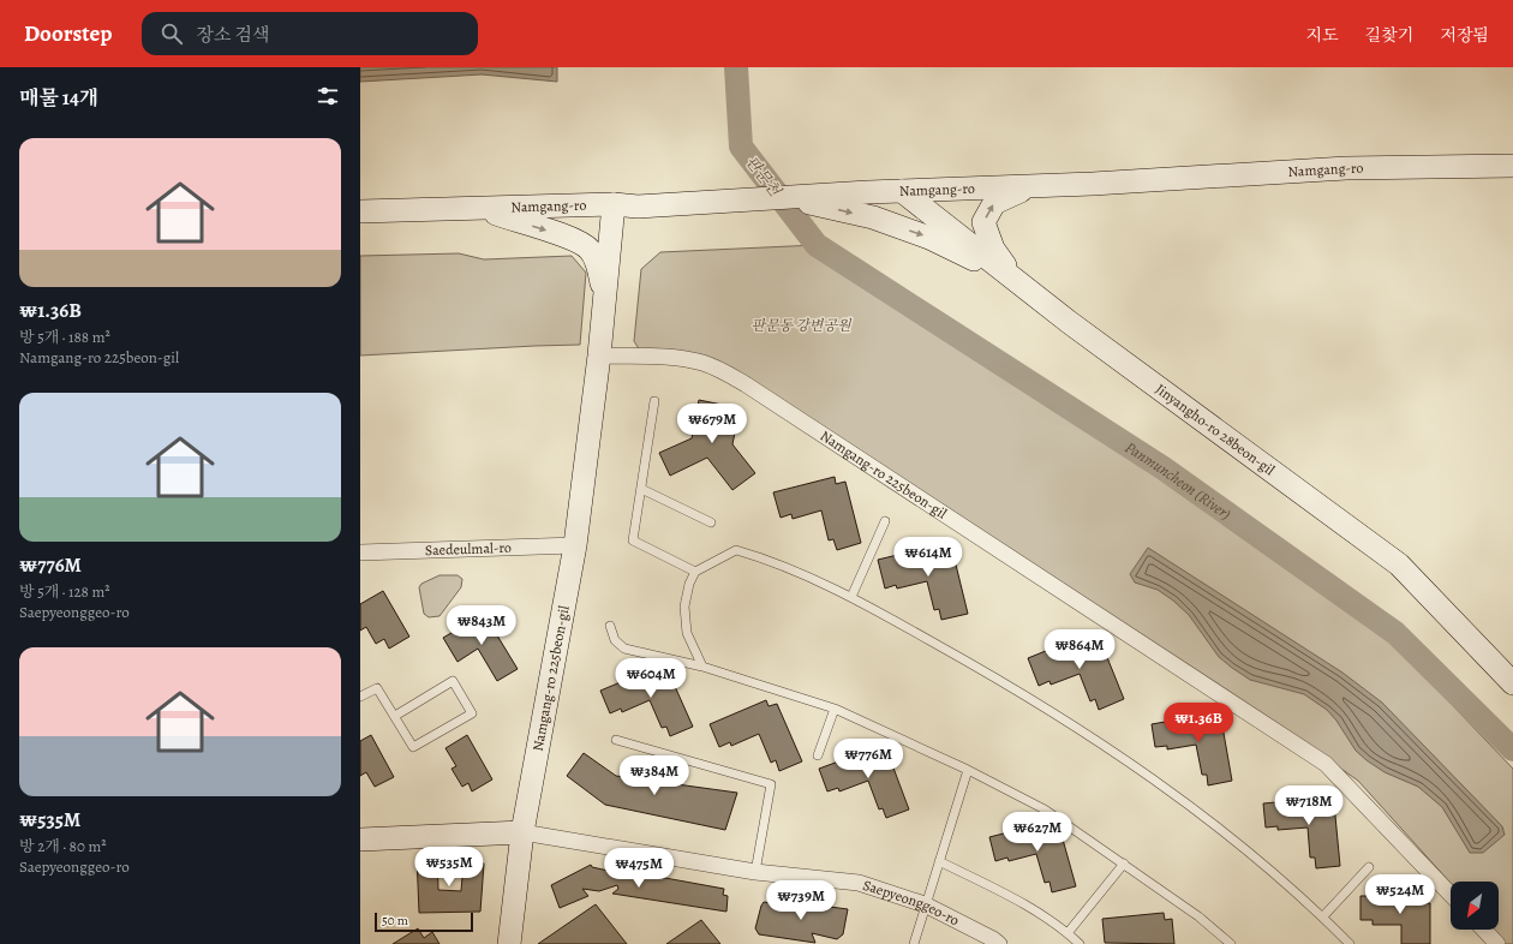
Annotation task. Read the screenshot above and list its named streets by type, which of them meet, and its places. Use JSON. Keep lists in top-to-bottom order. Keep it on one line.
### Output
{"streets":{"street":["Namgang-ro","Jinyangho-ro 28beon-gil","Namgang-ro 225beon-gil","Saedeulmal-ro","Saepyeonggeo-ro"]},"crossings":[["Namgang-ro","Jinyangho-ro 28beon-gil"],["Namgang-ro","Namgang-ro 225beon-gil"],["Namgang-ro 225beon-gil","Saedeulmal-ro"],["Namgang-ro 225beon-gil","Saepyeonggeo-ro"]],"water":["판문천","Panmuncheon (River)"],"parks":["판문동 강변공원"],"scale_bar":"50 m","north":"bottom left","page":{"header":"Doorstep","search":"장소 검색","nav":["지도","길찾기","저장됨"],"heading":"매물 14개","list":[{"name":"₩1.36B","note":"방 5개 · 188 m² · Namgang-ro 225beon-gil"},{"name":"₩776M","note":"방 5개 · 128 m² · Saepyeonggeo-ro"},{"name":"₩535M","note":"방 2개 · 80 m² · Saepyeonggeo-ro"}],"price":["₩679M","₩614M","₩843M","₩864M","₩604M","₩1.36B","₩776M","₩384M","₩718M","₩627M","₩535M","₩475M","₩524M","₩739M"],"scale":"50 m"}}
